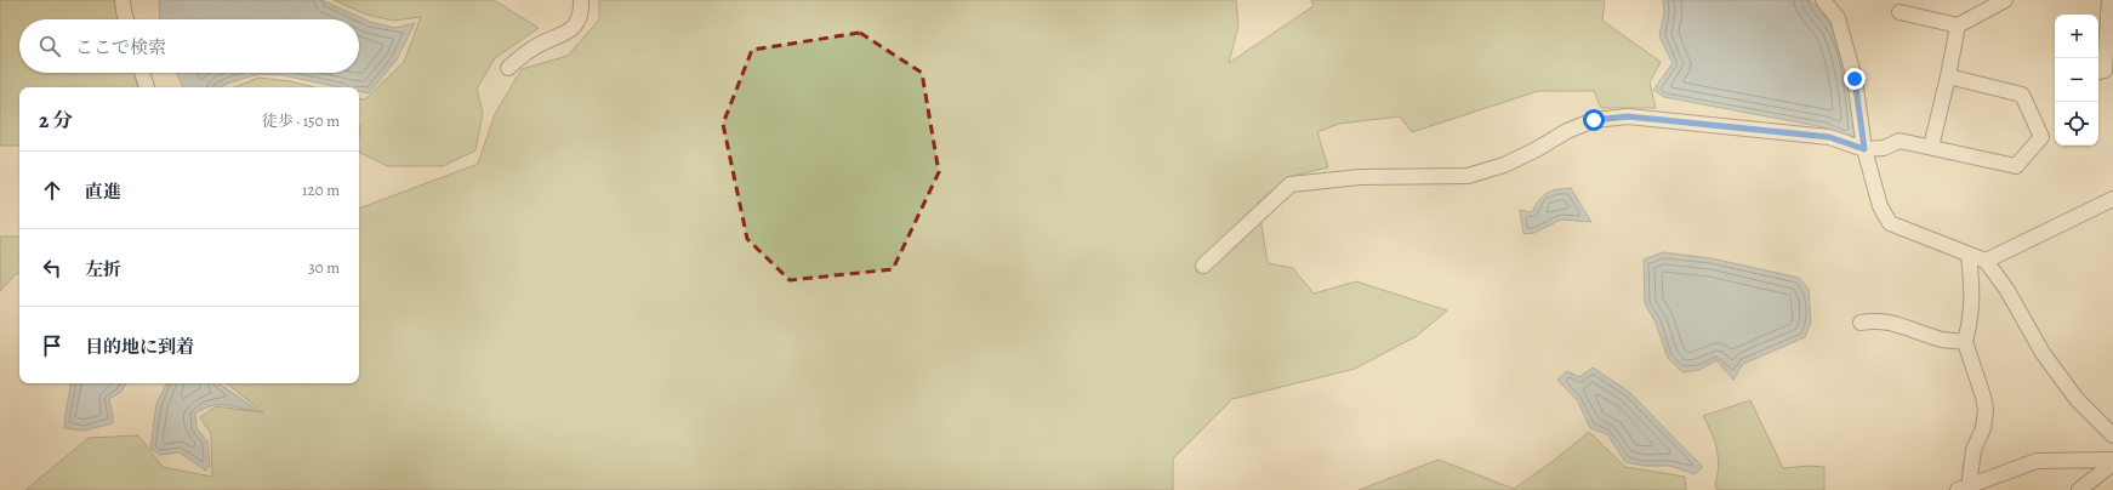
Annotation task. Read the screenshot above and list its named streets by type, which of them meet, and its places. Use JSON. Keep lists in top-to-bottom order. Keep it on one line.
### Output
{"page":{"map_buttons":["+","−"],"search":"ここで検索","heading":["2 分","徒歩 · 150 m"],"list":[["直進","120 m"],["左折","30 m"],"目的地に到着"]}}
